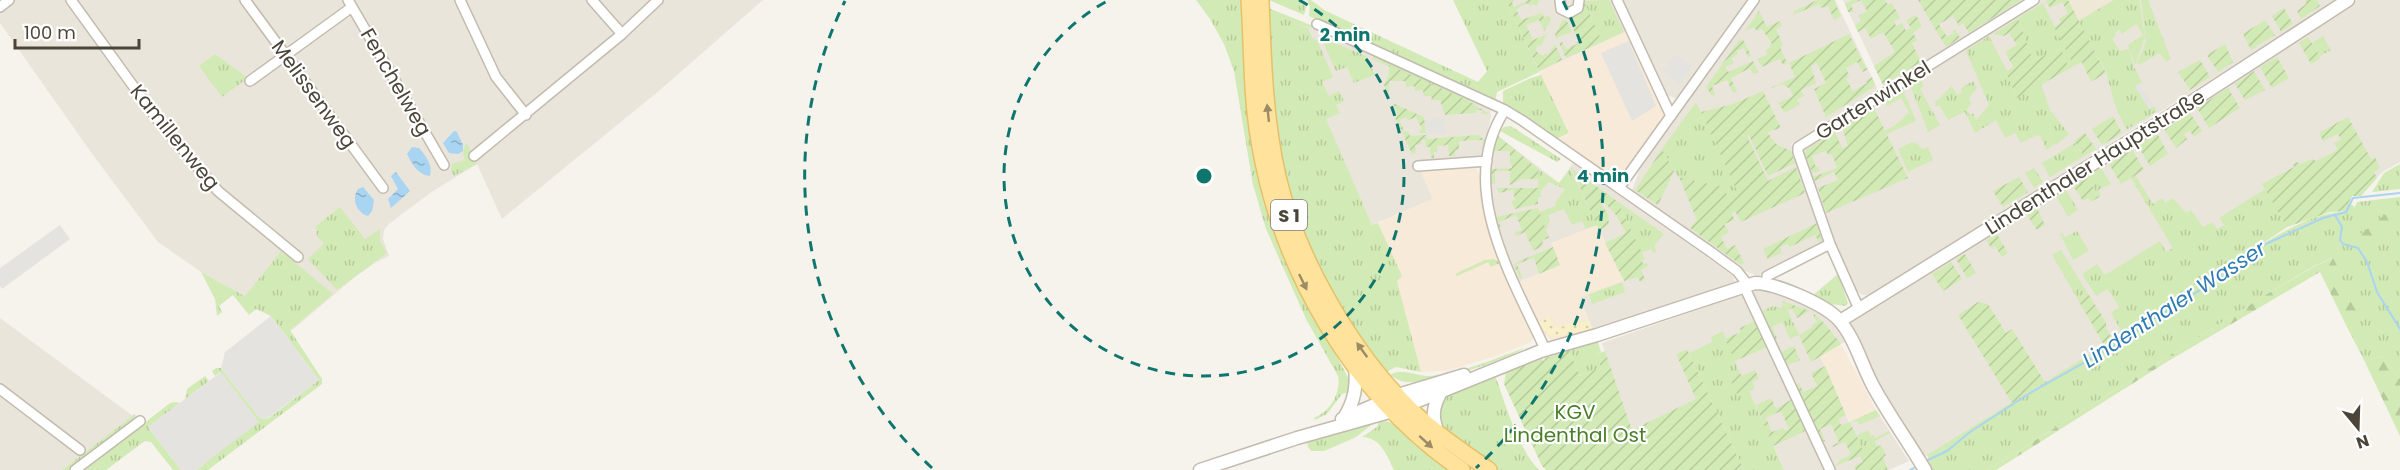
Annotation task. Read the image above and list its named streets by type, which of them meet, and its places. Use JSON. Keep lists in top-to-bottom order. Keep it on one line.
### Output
{"streets":{"main road":["S 1"],"street":["Fenchelweg","Melissenweg","Gartenwinkel","Kamillenweg","Lindenthaler Hauptstraße"]},"crossings":[["Gartenwinkel","Lindenthaler Hauptstraße"]],"water":["Lindenthaler Wasser"],"parks":["KGV Lindenthal Ost"],"scale_bar":"100 m","north":"bottom","rings":["2 min","4 min"]}
